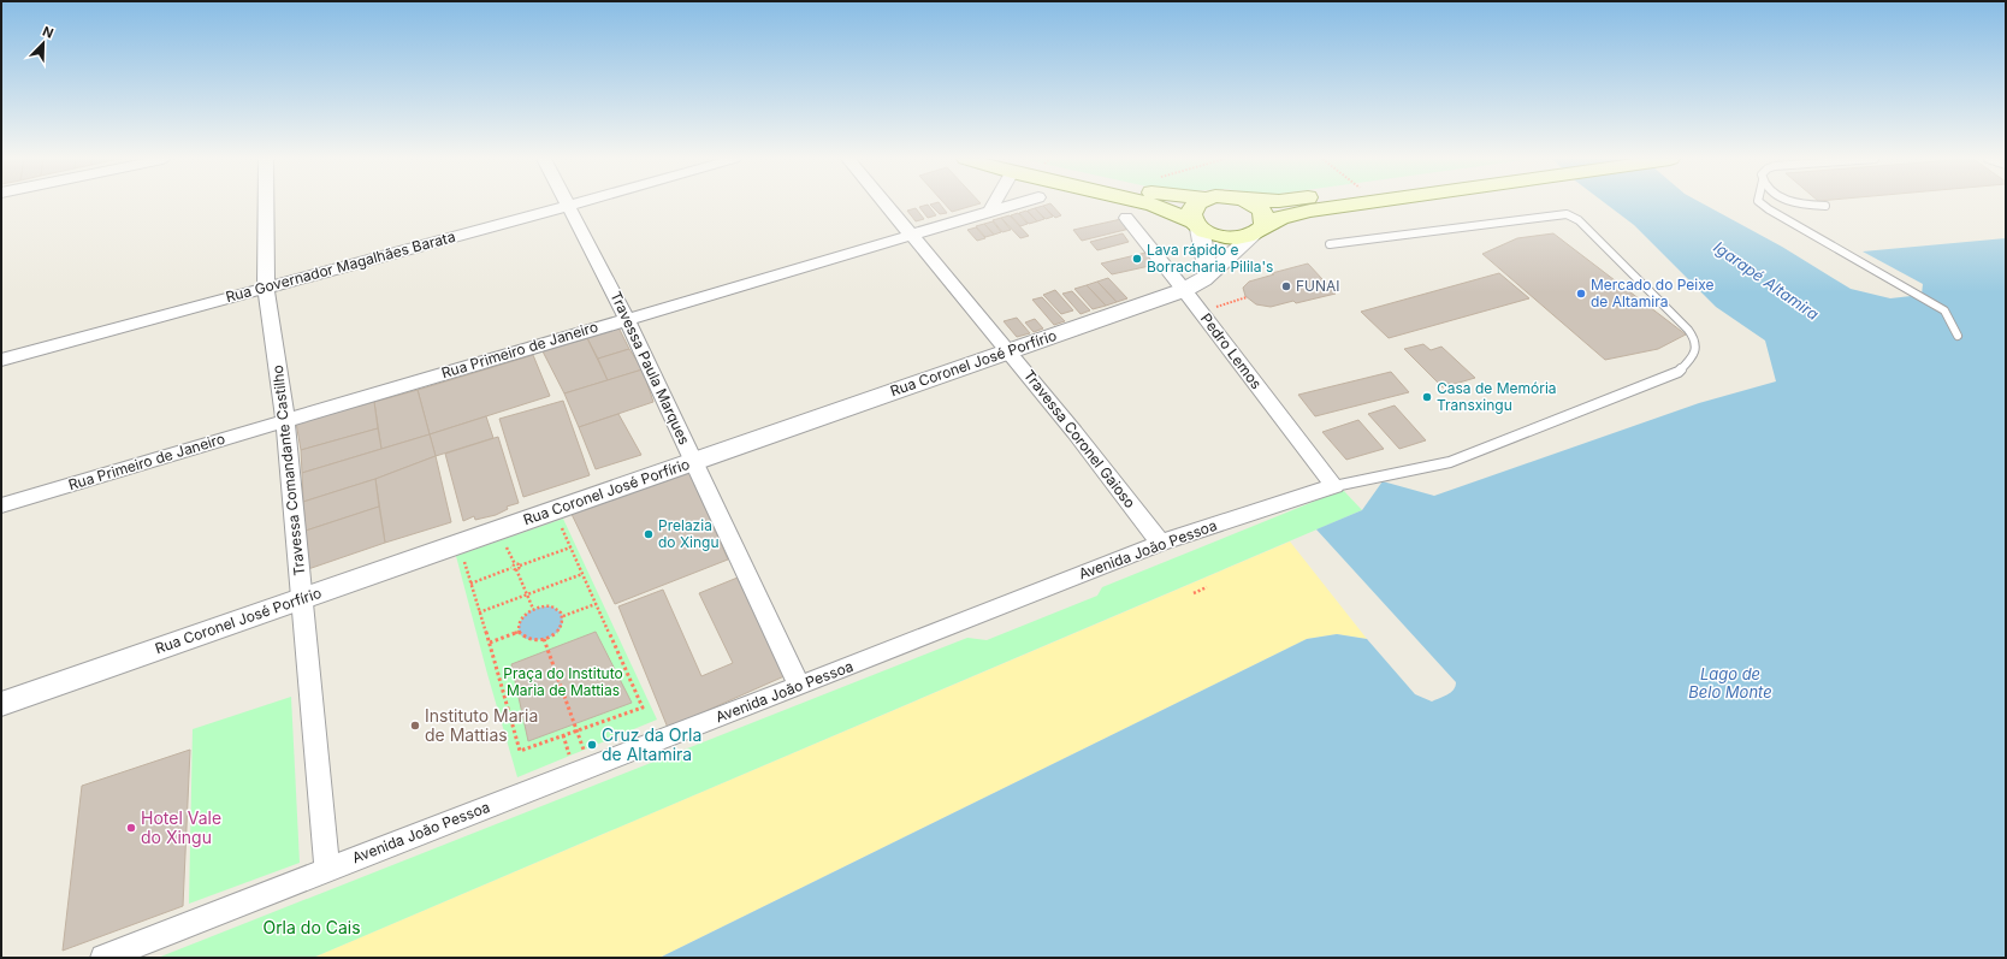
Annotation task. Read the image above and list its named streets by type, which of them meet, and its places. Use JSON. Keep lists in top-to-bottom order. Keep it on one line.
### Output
{"streets":{"street":["Rua Governador Magalhães Barata","Rua Primeiro de Janeiro","Pedro Lemos","Rua Coronel José Porfírio","Travessa Paula Marques","Travessa Coronel Gaioso","Travessa Comandante Castilho","Avenida João Pessoa"]},"crossings":[["Rua Governador Magalhães Barata","Travessa Paula Marques"],["Rua Governador Magalhães Barata","Travessa Comandante Castilho"],["Rua Primeiro de Janeiro","Travessa Paula Marques"],["Rua Primeiro de Janeiro","Travessa Coronel Gaioso"],["Rua Primeiro de Janeiro","Travessa Comandante Castilho"],["Pedro Lemos","Rua Coronel José Porfírio"],["Pedro Lemos","Avenida João Pessoa"],["Rua Coronel José Porfírio","Travessa Paula Marques"],["Rua Coronel José Porfírio","Travessa Coronel Gaioso"],["Rua Coronel José Porfírio","Travessa Comandante Castilho"],["Travessa Paula Marques","Avenida João Pessoa"],["Travessa Coronel Gaioso","Avenida João Pessoa"],["Travessa Comandante Castilho","Avenida João Pessoa"]],"water":["Igarapé Altamira","Lago de Belo Monte"],"parks":["Praça do Instituto Maria de Mattias","Orla do Cais"],"places":["Lava rápido e Borracharia Pilila's","FUNAI","Mercado do Peixe de Altamira","Casa de Memória Transxingu","Prelazia do Xingu","Instituto Maria de Mattias","Cruz da Orla de Altamira","Hotel Vale do Xingu"],"north":"top right"}
